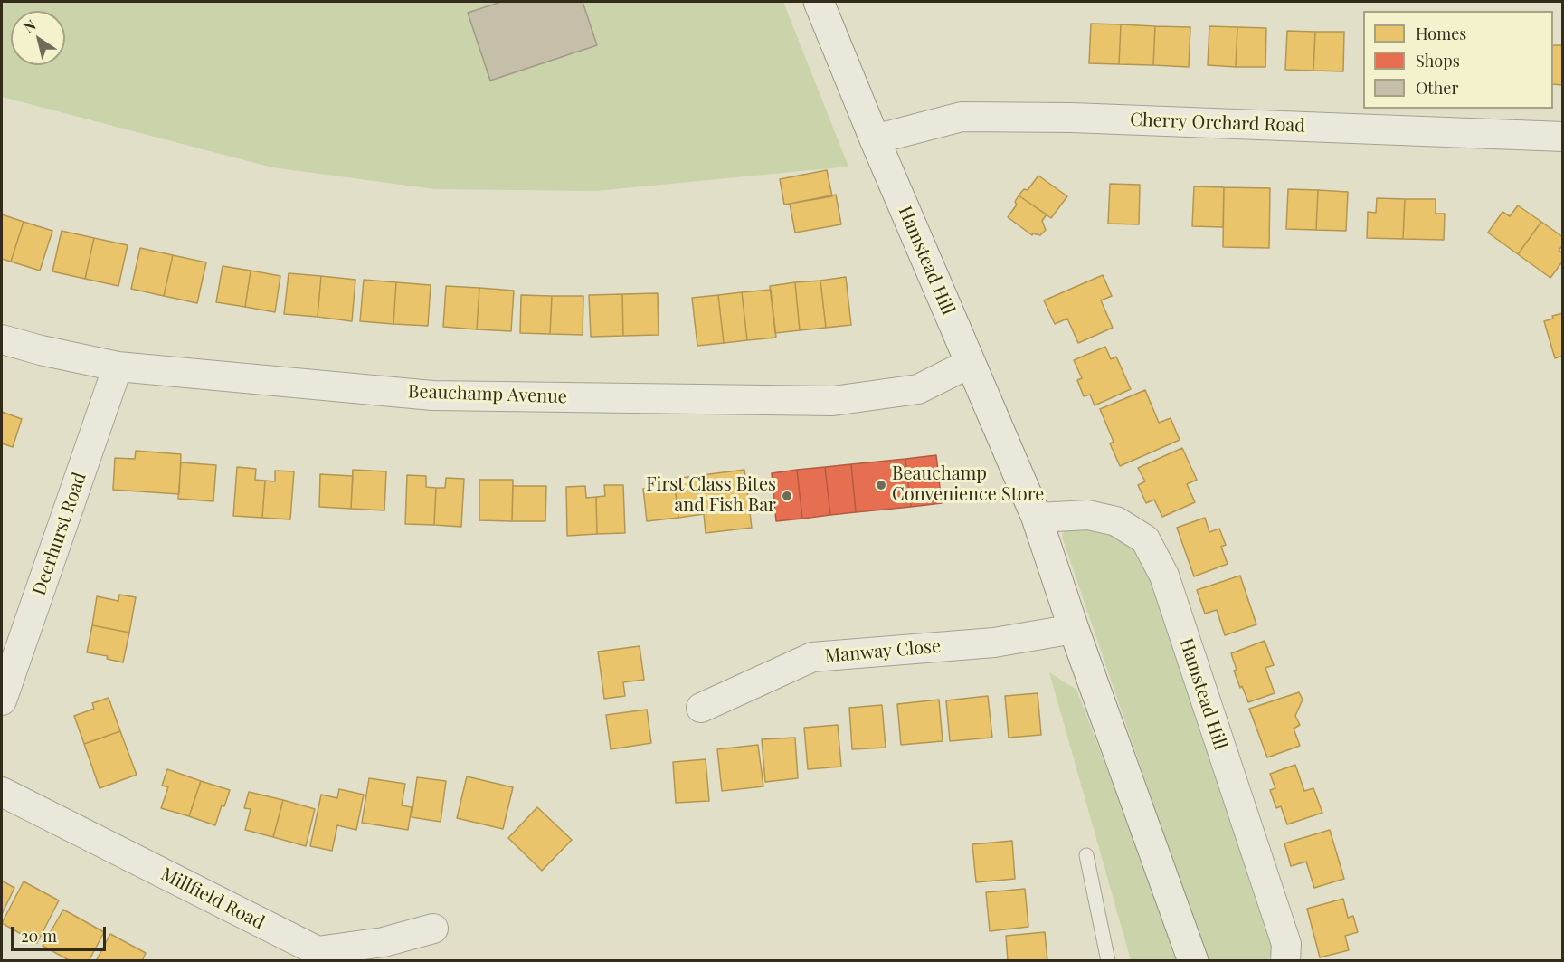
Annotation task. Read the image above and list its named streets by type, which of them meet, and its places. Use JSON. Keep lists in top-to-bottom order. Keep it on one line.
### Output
{"streets":{"main road":["Hamstead Hill"],"street":["Cherry Orchard Road","Beauchamp Avenue","Deerhurst Road","Manway Close","Millfield Road"]},"crossings":[["Cherry Orchard Road","Hamstead Hill"],["Hamstead Hill","Beauchamp Avenue"],["Hamstead Hill","Manway Close"],["Beauchamp Avenue","Deerhurst Road"]],"places":["Beauchamp Convenience Store","First Class Bites and Fish Bar"],"legend":["Homes","Shops","Other"],"scale_bar":"20 m","north":"top left"}
